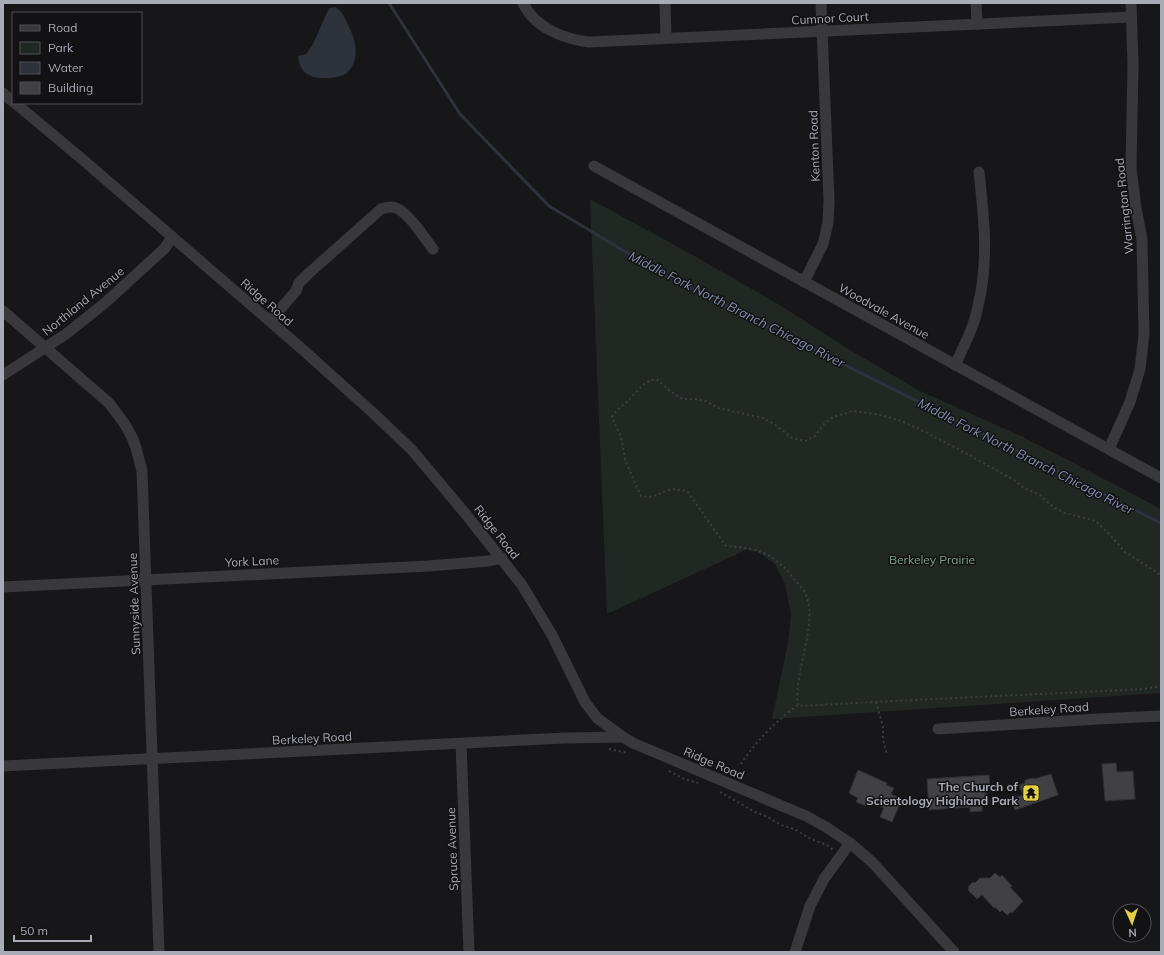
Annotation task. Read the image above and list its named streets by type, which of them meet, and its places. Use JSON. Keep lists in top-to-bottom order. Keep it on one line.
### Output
{"streets":{"street":["Cumnor Court","Kenton Road","Warrington Road","Northland Avenue","Ridge Road","Woodvale Avenue","York Lane","Sunnyside Avenue","Berkeley Road","Spruce Avenue"]},"crossings":[["Cumnor Court","Kenton Road"],["Cumnor Court","Warrington Road"],["Kenton Road","Woodvale Avenue"],["Warrington Road","Woodvale Avenue"],["Northland Avenue","Ridge Road"],["Northland Avenue","Sunnyside Avenue"],["Ridge Road","York Lane"],["Ridge Road","Berkeley Road"],["York Lane","Sunnyside Avenue"],["Sunnyside Avenue","Berkeley Road"],["Berkeley Road","Spruce Avenue"]],"water":["Middle Fork North Branch Chicago River"],"parks":["Berkeley Prairie"],"places":{"temple":["The Church of Scientology Highland Park"]},"legend":["Road","Park","Water","Building"],"scale_bar":"50 m","north":"bottom"}
